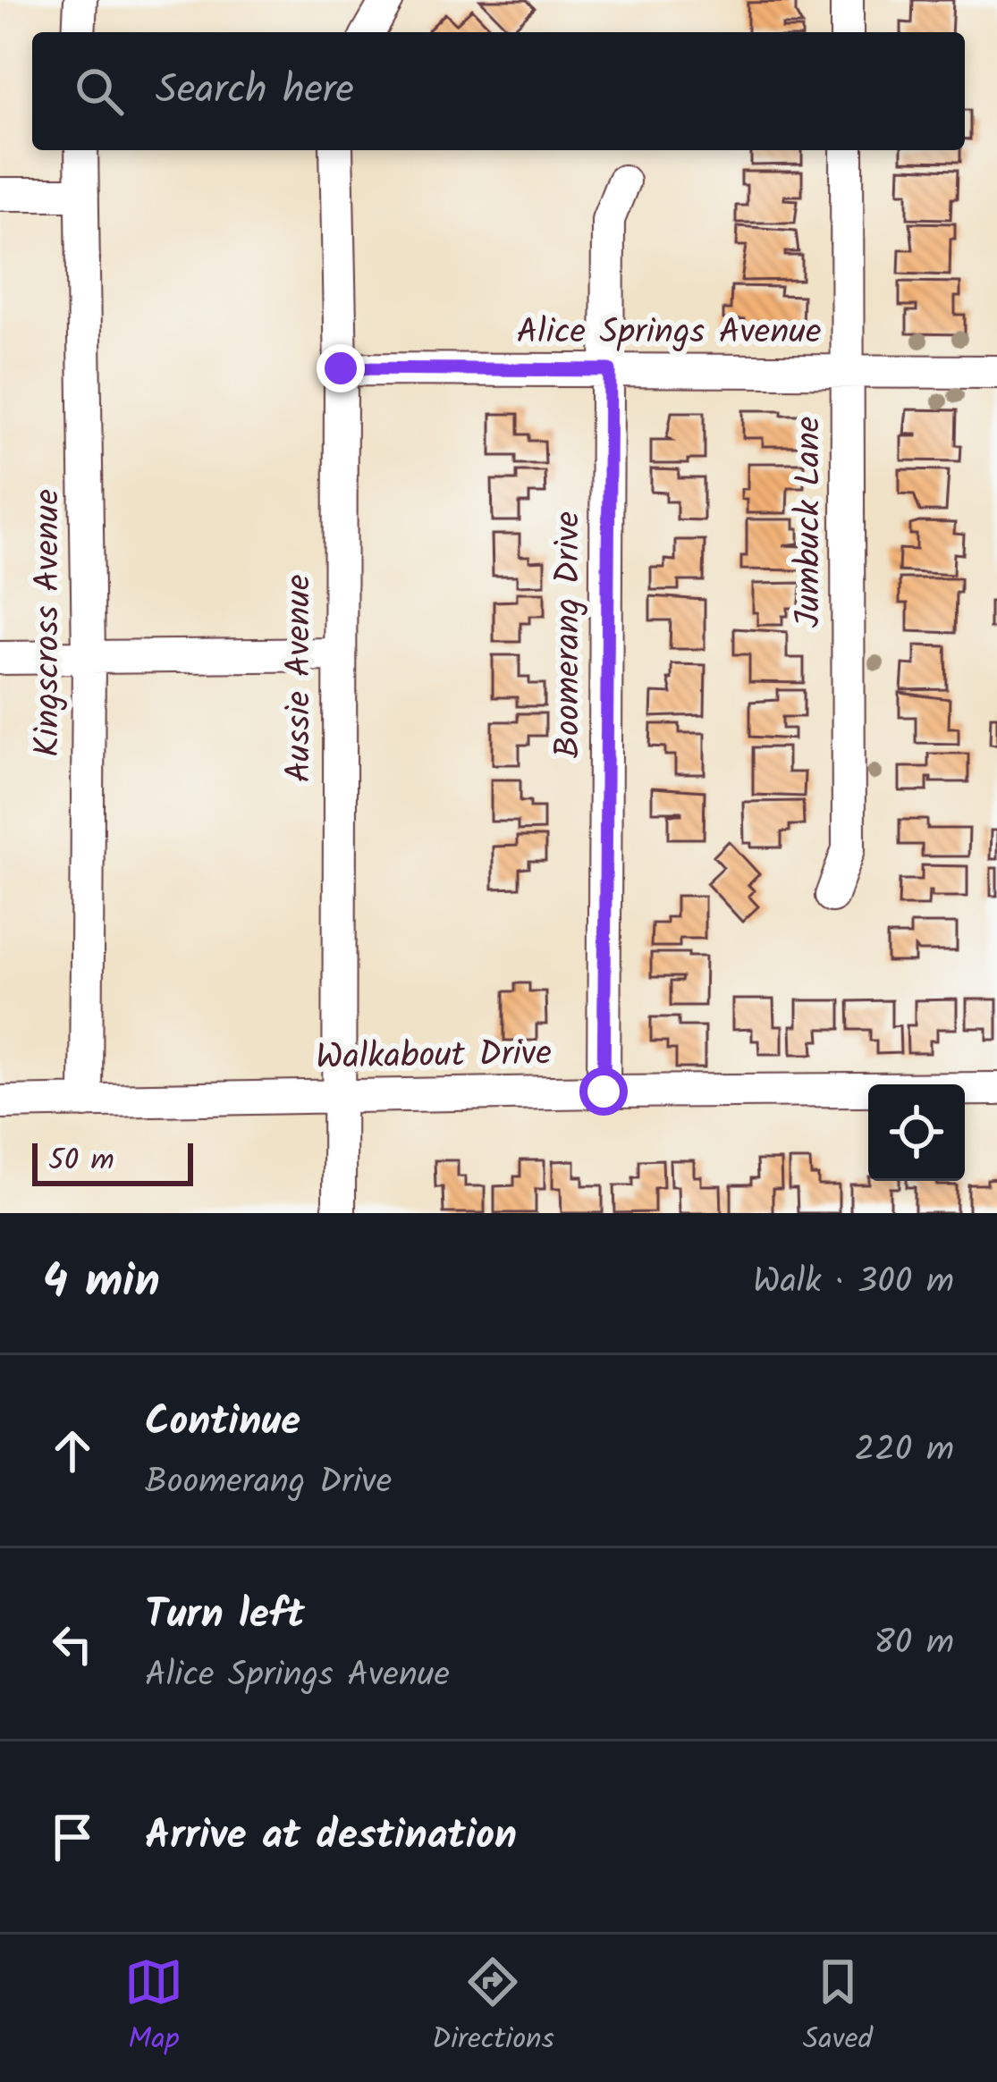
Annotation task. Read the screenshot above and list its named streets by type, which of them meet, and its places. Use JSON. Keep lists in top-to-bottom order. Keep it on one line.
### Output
{"streets":{"street":["Alice Springs Avenue","Jumbuck Lane","Kingscross Avenue","Boomerang Drive","Aussie Avenue","Walkabout Drive"]},"crossings":[["Alice Springs Avenue","Jumbuck Lane"],["Alice Springs Avenue","Boomerang Drive"],["Alice Springs Avenue","Aussie Avenue"],["Kingscross Avenue","Walkabout Drive"],["Boomerang Drive","Walkabout Drive"],["Aussie Avenue","Walkabout Drive"]],"scale_bar":"50 m","page":{"search":"Search here","scale":"50 m","heading":["4 min","Walk · 300 m"],"list":[["Continue","Boomerang Drive","220 m"],["Turn left","Alice Springs Avenue","80 m"],"Arrive at destination"],"nav":["Map","Directions","Saved"]}}
